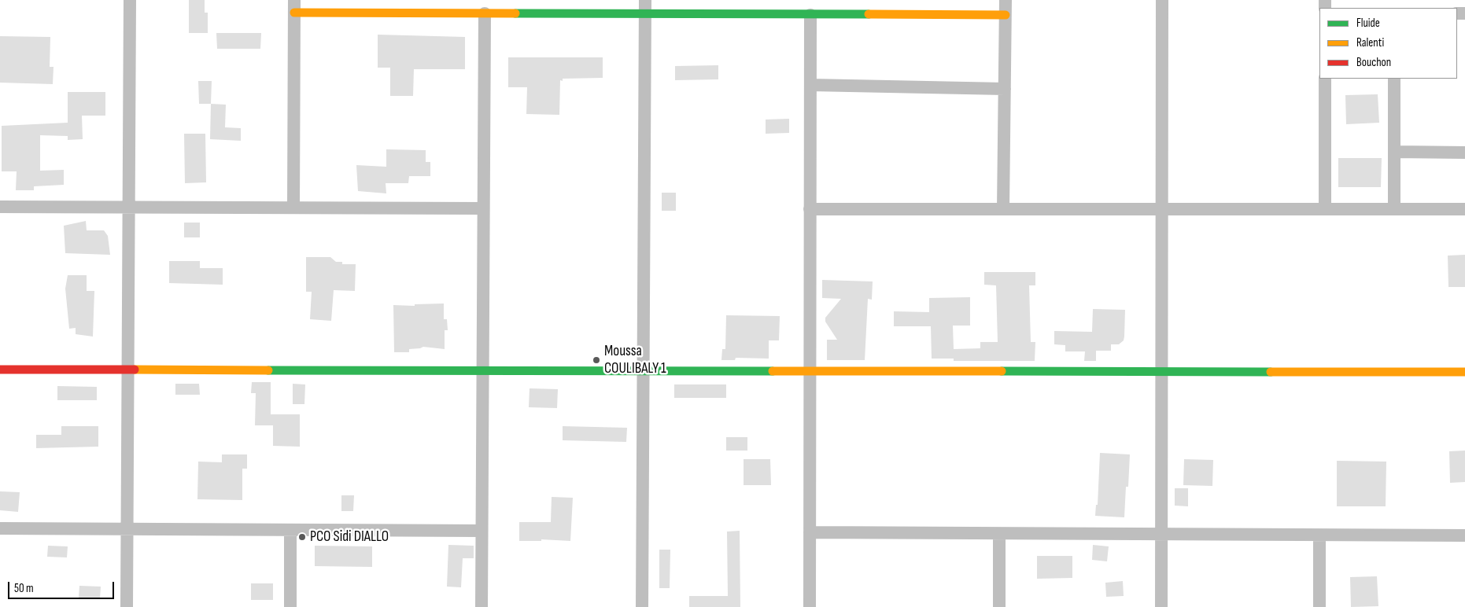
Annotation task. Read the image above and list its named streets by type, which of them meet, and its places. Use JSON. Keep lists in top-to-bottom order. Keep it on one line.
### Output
{"places":["Moussa COULIBALY 1","PCO Sidi DIALLO"],"legend":["Fluide","Ralenti","Bouchon"],"scale_bar":"50 m"}
